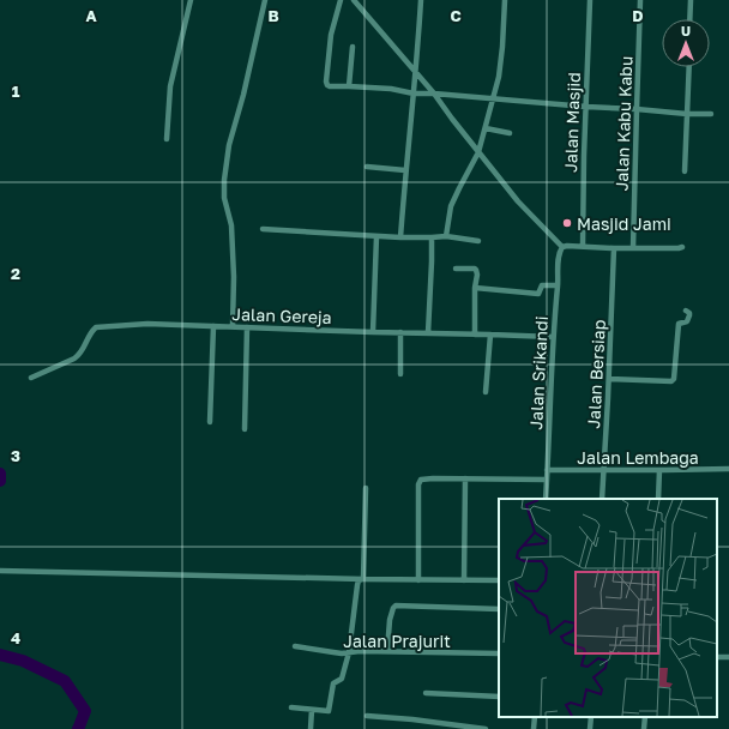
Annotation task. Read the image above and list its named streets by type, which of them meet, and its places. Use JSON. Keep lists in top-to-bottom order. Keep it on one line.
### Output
{"streets":{"street":["Jalan Masjid","Jalan Kabu Kabu","Jalan Gereja","Jalan Srikandi","Jalan Bersiap","Jalan Lembaga","Jalan Prajurit"]},"crossings":[["Jalan Gereja","Jalan Srikandi"],["Jalan Srikandi","Jalan Lembaga"],["Jalan Bersiap","Jalan Lembaga"]],"places":["Masjid Jami"],"north":"top","grid":{"columns":["A","B","C","D"],"rows":["1","2","3","4"]}}
